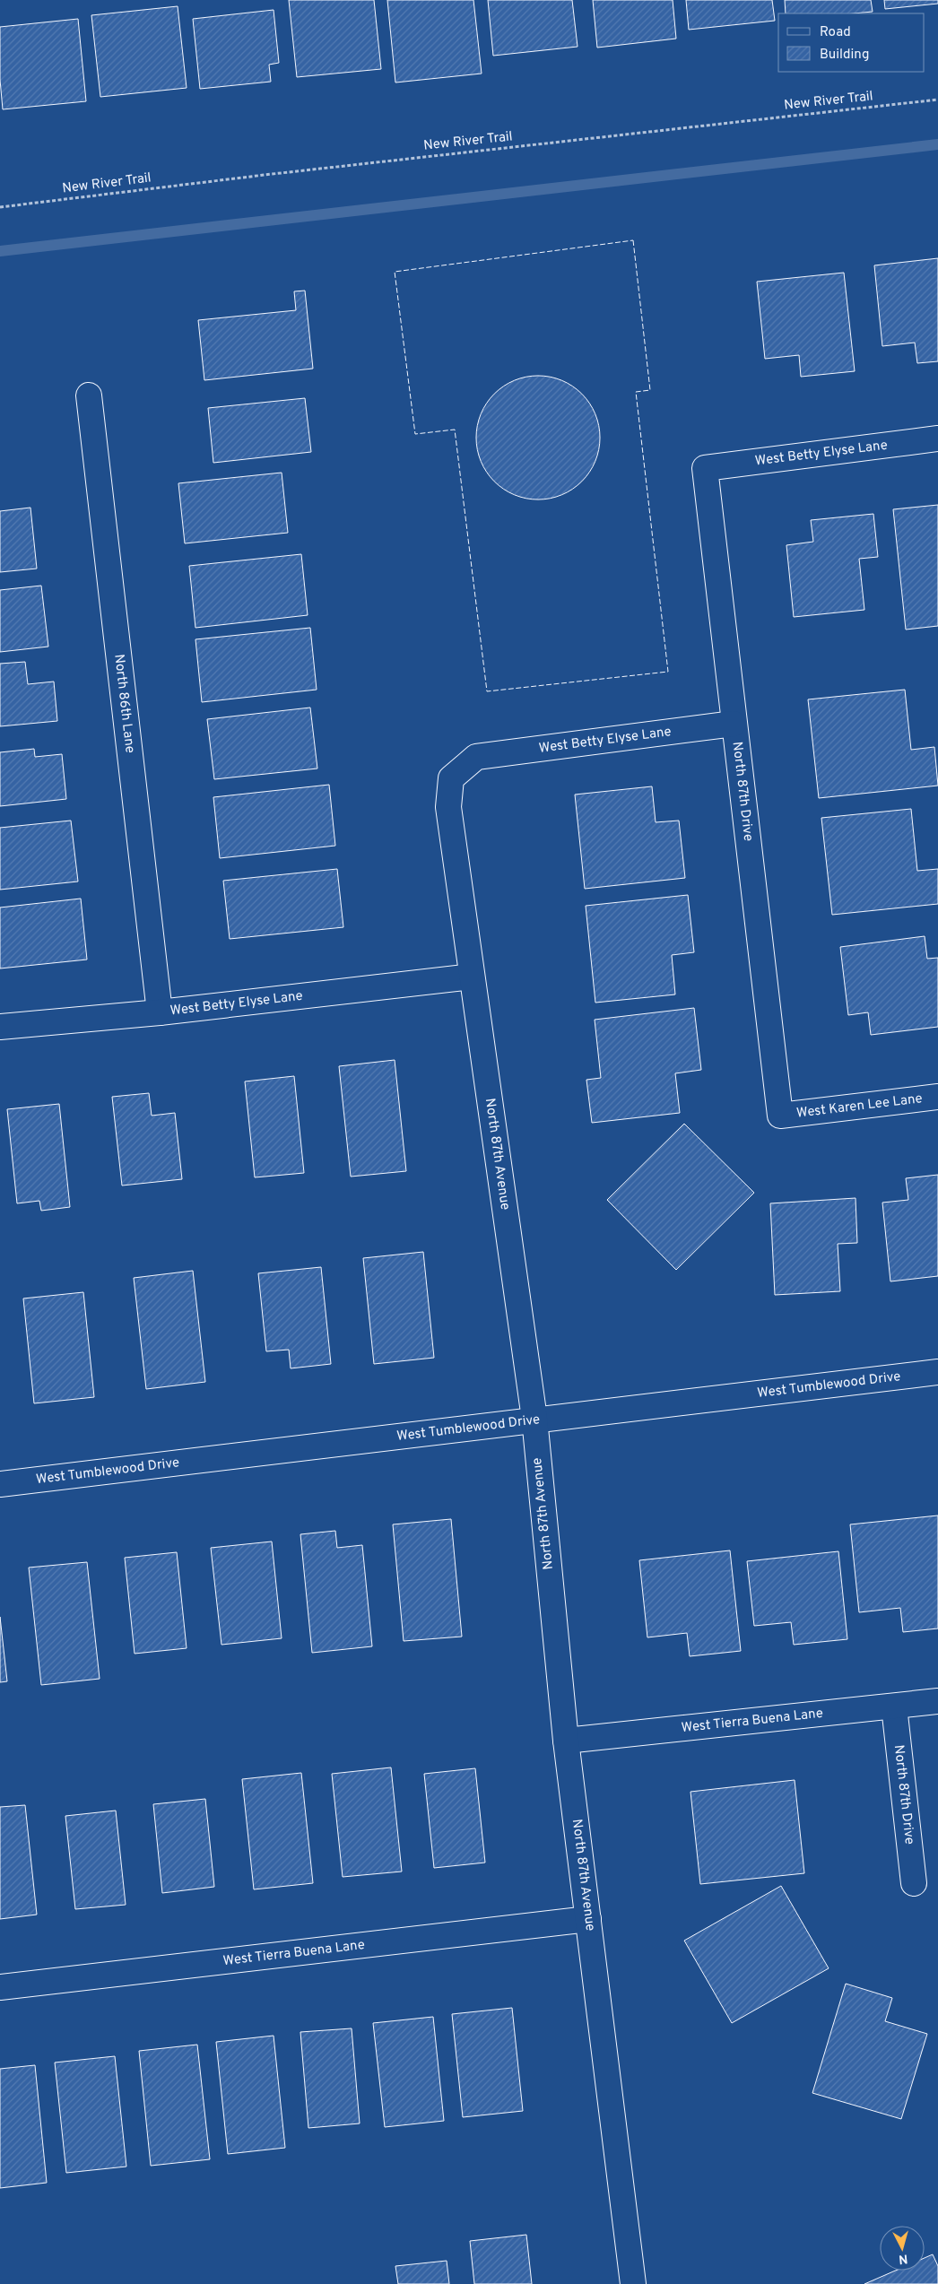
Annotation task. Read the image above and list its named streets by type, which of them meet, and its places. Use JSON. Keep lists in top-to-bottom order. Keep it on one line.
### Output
{"streets":{"street":["West Betty Elyse Lane","North 86th Lane","North 87th Drive","West Karen Lee Lane","North 87th Avenue","West Tumblewood Drive","West Tierra Buena Lane"],"path":["New River Trail"]},"crossings":[["West Betty Elyse Lane","North 86th Lane"],["West Betty Elyse Lane","North 87th Drive"],["West Betty Elyse Lane","North 87th Avenue"],["North 87th Drive","West Karen Lee Lane"],["North 87th Drive","West Tierra Buena Lane"],["North 87th Avenue","West Tumblewood Drive"],["North 87th Avenue","West Tierra Buena Lane"]],"legend":["Road","Building"],"north":"bottom"}
